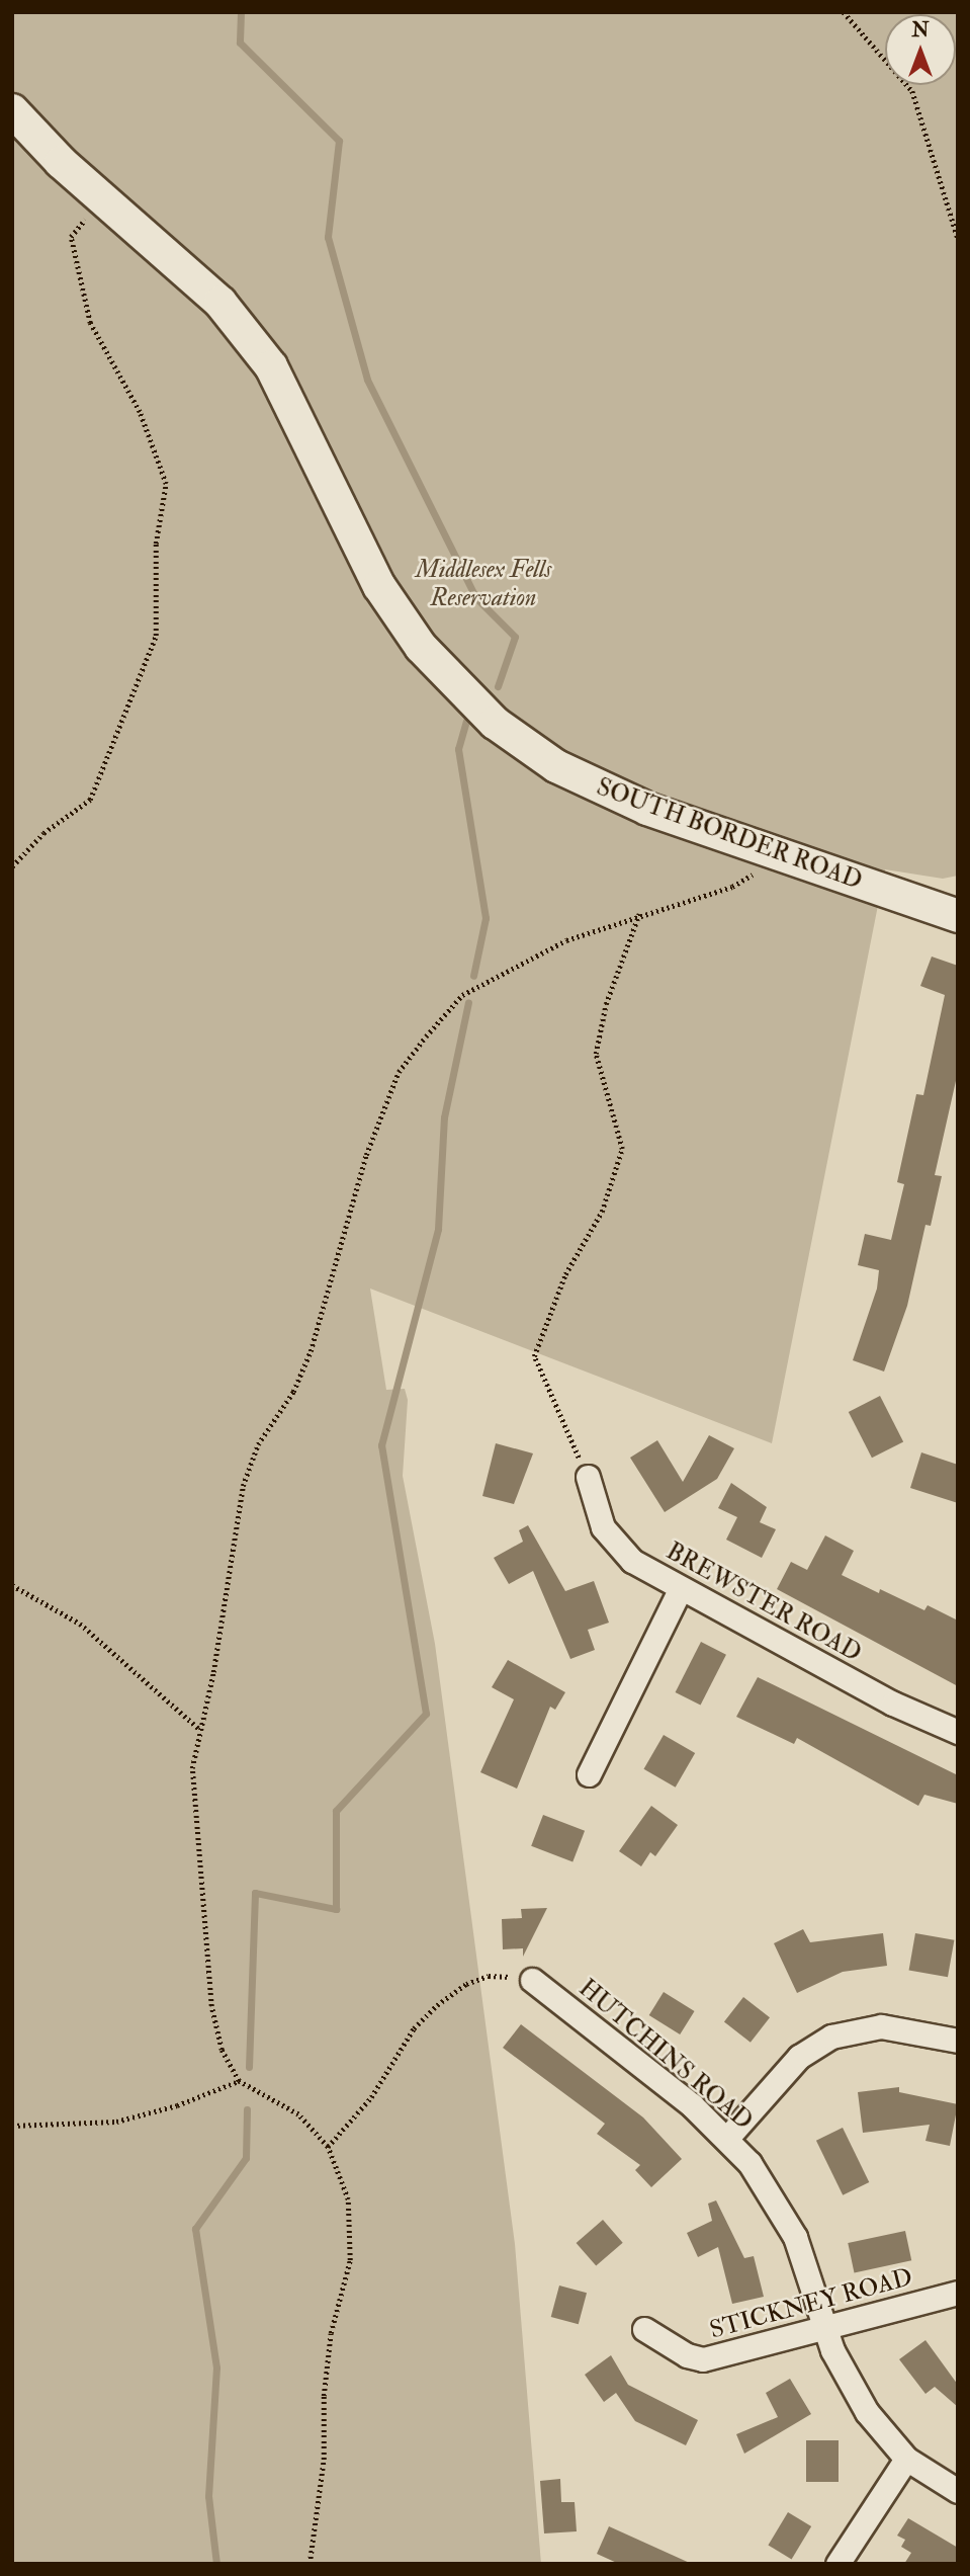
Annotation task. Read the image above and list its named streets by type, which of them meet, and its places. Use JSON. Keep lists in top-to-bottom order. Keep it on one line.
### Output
{"streets":{"main road":["SOUTH BORDER ROAD"],"street":["BREWSTER ROAD","HUTCHINS ROAD","STICKNEY ROAD"]},"crossings":[["HUTCHINS ROAD","STICKNEY ROAD"]],"parks":["Middlesex Fells Reservation"],"north":"top"}
